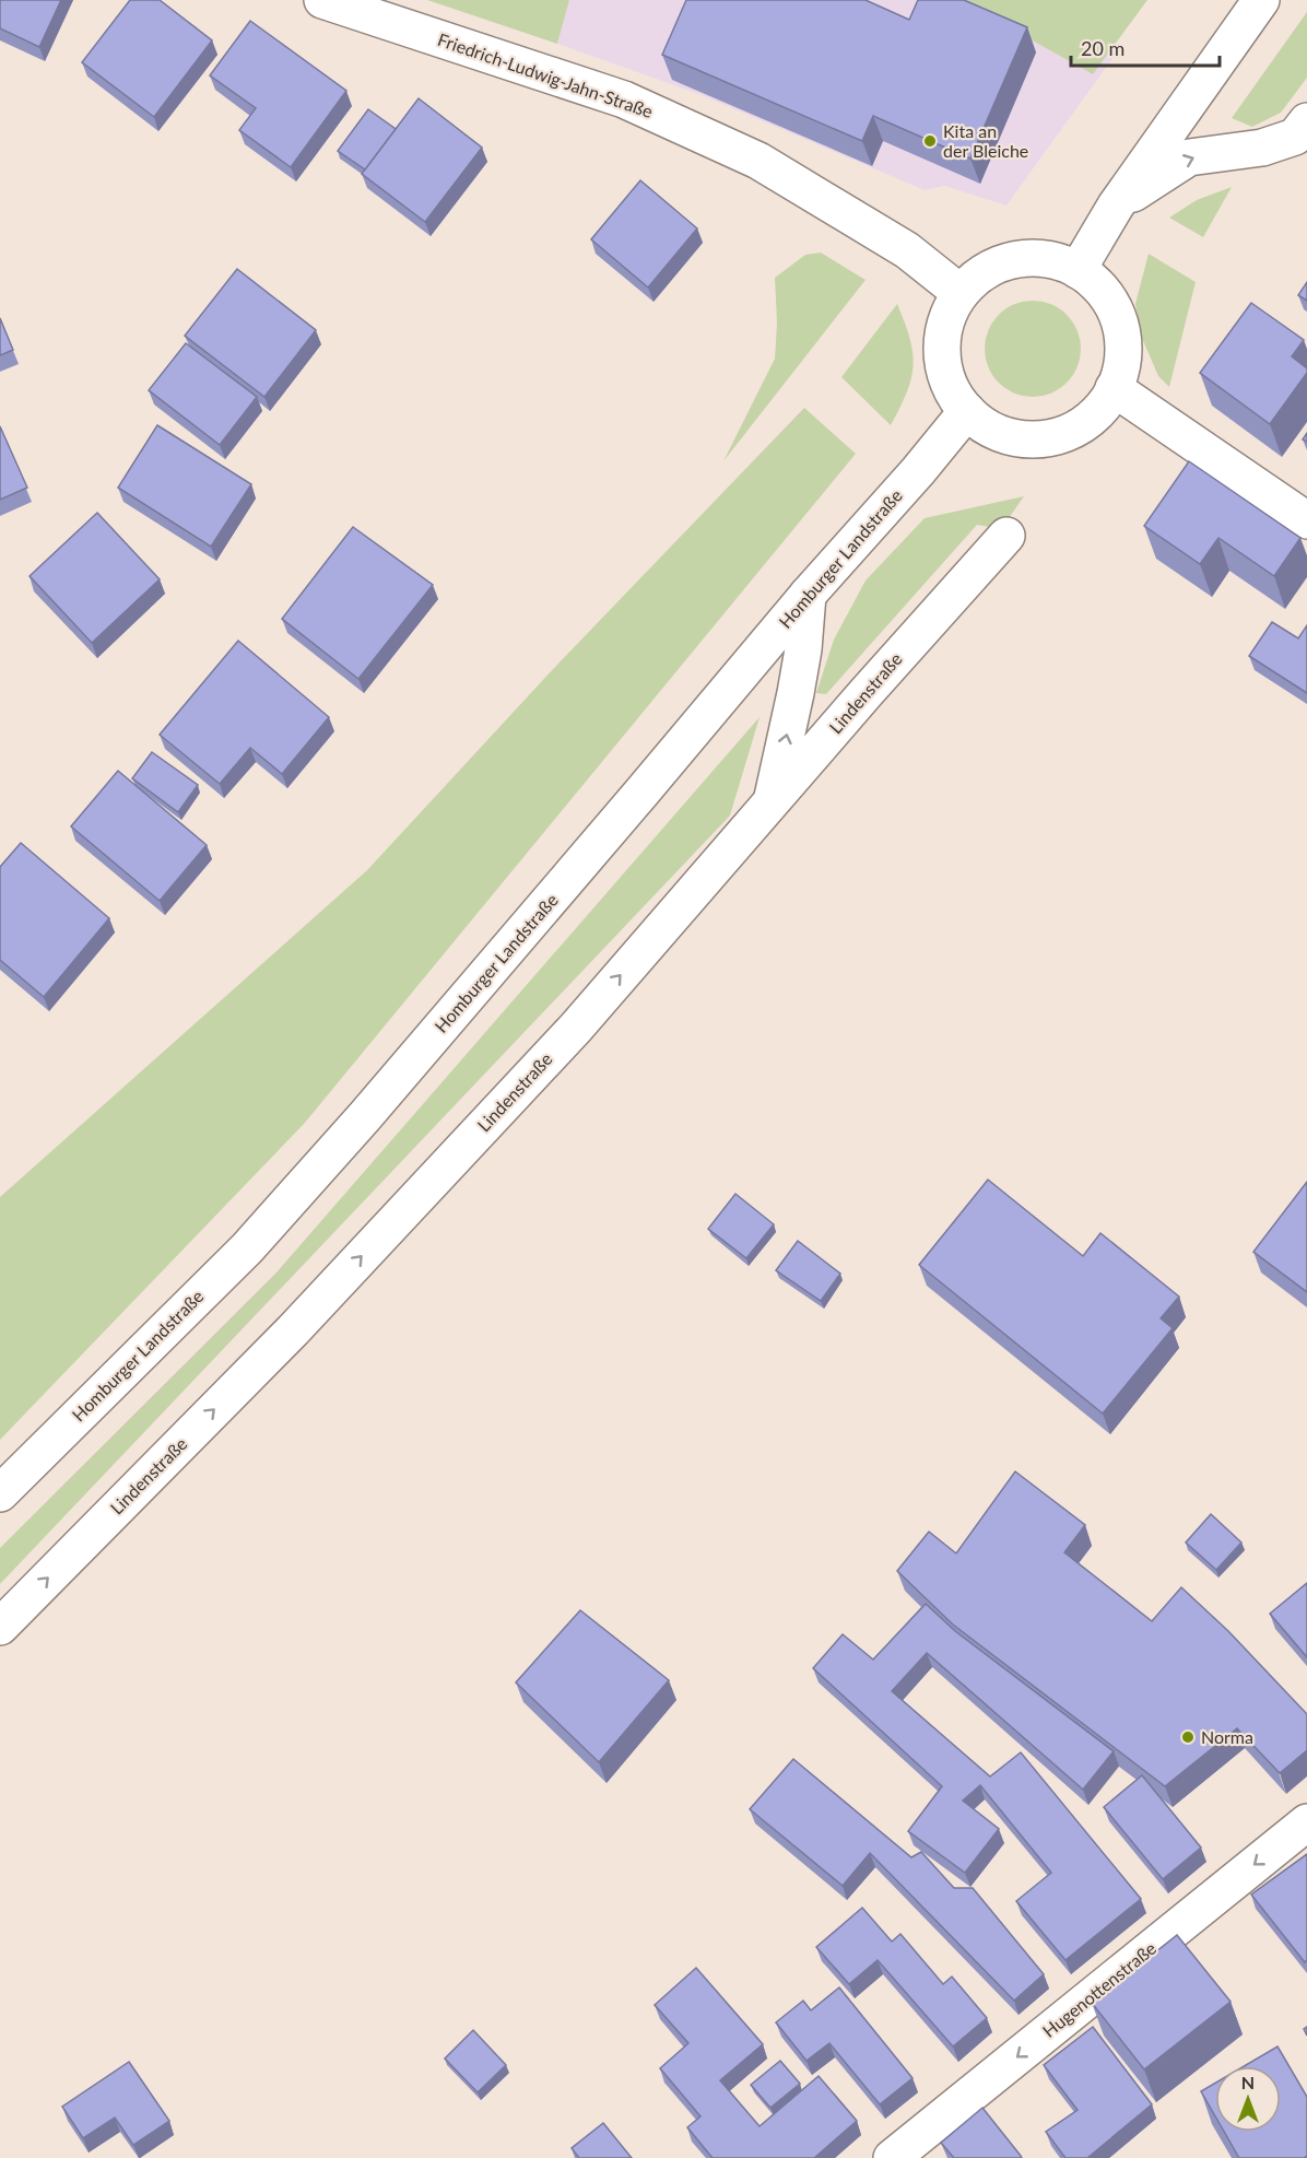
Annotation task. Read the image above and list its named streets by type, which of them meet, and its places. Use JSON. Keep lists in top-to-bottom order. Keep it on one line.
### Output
{"streets":{"street":["Friedrich-Ludwig-Jahn-Straße","Homburger Landstraße","Lindenstraße","Hugenottenstraße"]},"crossings":[["Friedrich-Ludwig-Jahn-Straße","Homburger Landstraße"]],"one_way":["Lindenstraße","Hugenottenstraße"],"places":["Kita an der Bleiche","Norma"],"scale_bar":"20 m","north":"top"}
